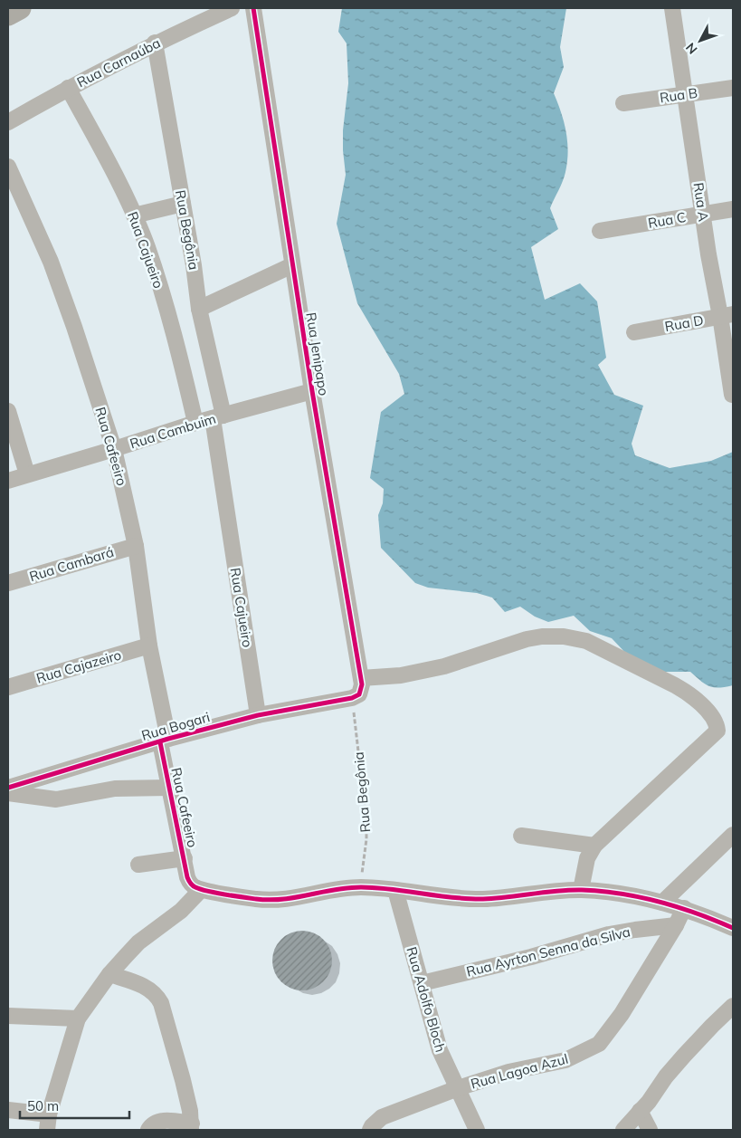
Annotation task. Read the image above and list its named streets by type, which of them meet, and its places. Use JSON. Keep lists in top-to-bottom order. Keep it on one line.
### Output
{"streets":{"street":["Rua Carnaúba","Rua B","Rua A","Rua C","Rua Begônia","Rua Cajueiro","Rua D","Rua Jenipapo","Rua Cambuim","Rua Cafeeiro","Rua Cambará","Rua Cajazeiro","Rua Bogari","Rua Ayrton Senna da Silva","Rua Adolfo Bloch","Rua Lagoa Azul"]},"crossings":[["Rua Carnaúba","Rua Begônia"],["Rua Carnaúba","Rua Cajueiro"],["Rua B","Rua A"],["Rua A","Rua C"],["Rua A","Rua D"],["Rua Begônia","Rua Cajueiro"],["Rua Begônia","Rua Cambuim"],["Rua Begônia","Rua Bogari"],["Rua Cajueiro","Rua Cambuim"],["Rua Cajueiro","Rua Bogari"],["Rua Jenipapo","Rua Cambuim"],["Rua Cambuim","Rua Cafeeiro"],["Rua Cafeeiro","Rua Cambará"],["Rua Cafeeiro","Rua Cajazeiro"],["Rua Cafeeiro","Rua Bogari"],["Rua Ayrton Senna da Silva","Rua Adolfo Bloch"],["Rua Ayrton Senna da Silva","Rua Lagoa Azul"],["Rua Adolfo Bloch","Rua Lagoa Azul"]],"scale_bar":"50 m","north":"bottom left"}
